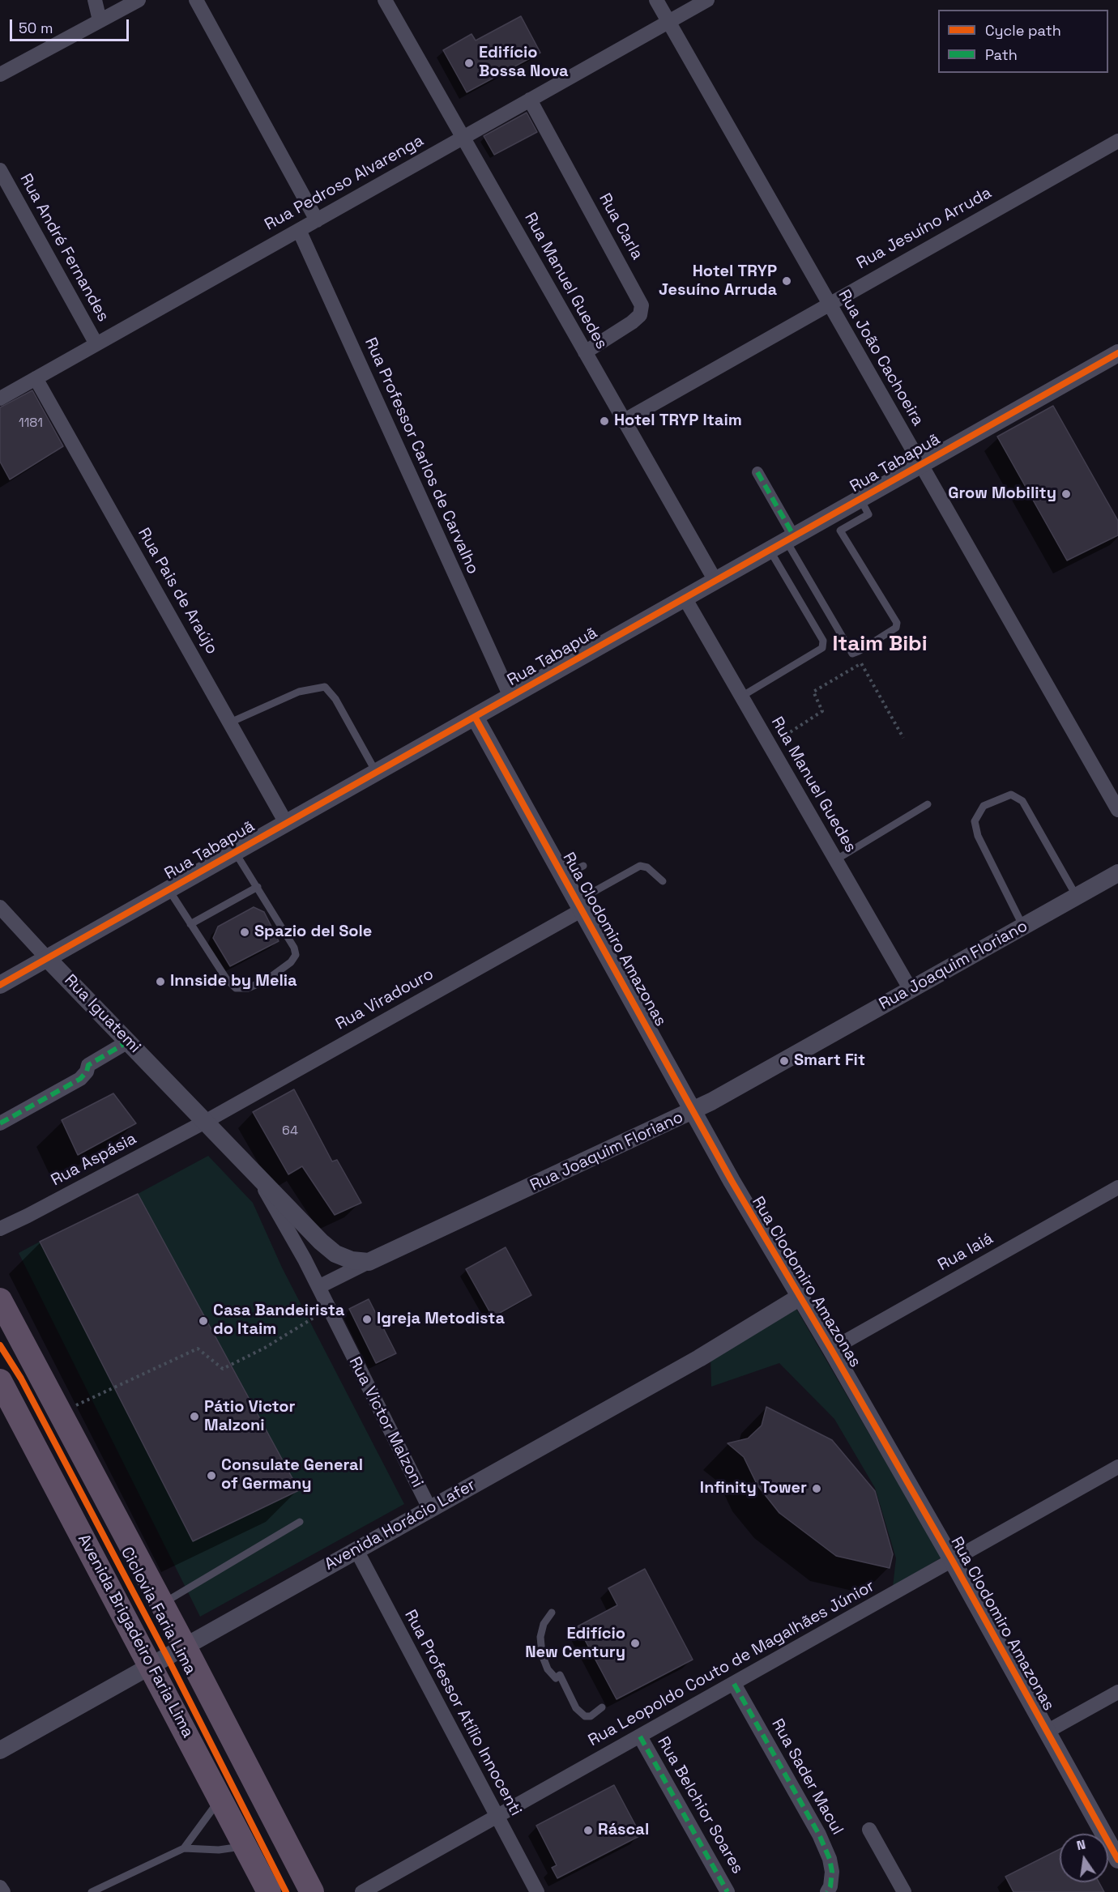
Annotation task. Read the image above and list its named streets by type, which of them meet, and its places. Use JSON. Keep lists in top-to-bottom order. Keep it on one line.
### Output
{"streets":{"highway":["Avenida Brigadeiro Faria Lima"],"street":["Rua Pedroso Alvarenga","Rua Carla","Rua Jesuíno Arruda","Rua André Fernandes","Rua Manuel Guedes","Rua João Cachoeira","Rua Professor Carlos de Carvalho","Rua Tabapuã","Rua Pais de Araújo","Rua Clodomiro Amazonas","Rua Joaquim Floriano","Rua Viradouro","Rua Iguatemi","Rua Aspásia","Rua Iaiá","Rua Victor Malzoni","Avenida Horácio Lafer","Rua Leopoldo Couto de Magalhães Júnior","Rua Professor Atílio Innocenti","Rua Sader Macul","Rua Belchior Soares"],"cycle path":["Ciclovia Faria Lima"]},"crossings":[["Rua Pedroso Alvarenga","Rua Carla"],["Rua Pedroso Alvarenga","Rua André Fernandes"],["Rua Pedroso Alvarenga","Rua Manuel Guedes"],["Rua Pedroso Alvarenga","Rua João Cachoeira"],["Rua Pedroso Alvarenga","Rua Professor Carlos de Carvalho"],["Rua Pedroso Alvarenga","Rua Pais de Araújo"],["Rua Carla","Rua Manuel Guedes"],["Rua Jesuíno Arruda","Rua Manuel Guedes"],["Rua Jesuíno Arruda","Rua João Cachoeira"],["Rua Manuel Guedes","Rua Tabapuã"],["Rua Manuel Guedes","Rua Joaquim Floriano"],["Rua João Cachoeira","Rua Tabapuã"],["Rua Professor Carlos de Carvalho","Rua Tabapuã"],["Rua Tabapuã","Rua Pais de Araújo"],["Rua Tabapuã","Rua Clodomiro Amazonas"],["Rua Tabapuã","Rua Iguatemi"],["Rua Clodomiro Amazonas","Rua Joaquim Floriano"],["Rua Clodomiro Amazonas","Rua Viradouro"],["Rua Clodomiro Amazonas","Rua Iaiá"],["Rua Clodomiro Amazonas","Avenida Horácio Lafer"],["Rua Clodomiro Amazonas","Rua Leopoldo Couto de Magalhães Júnior"],["Rua Joaquim Floriano","Rua Victor Malzoni"],["Rua Viradouro","Rua Iguatemi"],["Rua Viradouro","Rua Aspásia"],["Rua Viradouro","Rua Victor Malzoni"],["Rua Iguatemi","Rua Aspásia"],["Rua Iguatemi","Rua Victor Malzoni"],["Rua Aspásia","Rua Victor Malzoni"],["Rua Victor Malzoni","Avenida Horácio Lafer"],["Avenida Horácio Lafer","Avenida Brigadeiro Faria Lima"],["Avenida Horácio Lafer","Rua Professor Atílio Innocenti"],["Rua Leopoldo Couto de Magalhães Júnior","Rua Professor Atílio Innocenti"],["Rua Leopoldo Couto de Magalhães Júnior","Rua Sader Macul"],["Rua Leopoldo Couto de Magalhães Júnior","Rua Belchior Soares"]],"districts":["Itaim Bibi"],"places":["Edifício Bossa Nova","Hotel TRYP Jesuíno Arruda","Hotel TRYP Itaim","Grow Mobility","Spazio del Sole","Innside by Melia","Smart Fit","Igreja Metodista","Casa Bandeirista do Itaim","Pátio Victor Malzoni","Consulate General of Germany","Infinity Tower","Edifício New Century","Ráscal"],"house_numbers":["1181","64"],"legend":["Cycle path","Path"],"scale_bar":"50 m","north":"top"}
